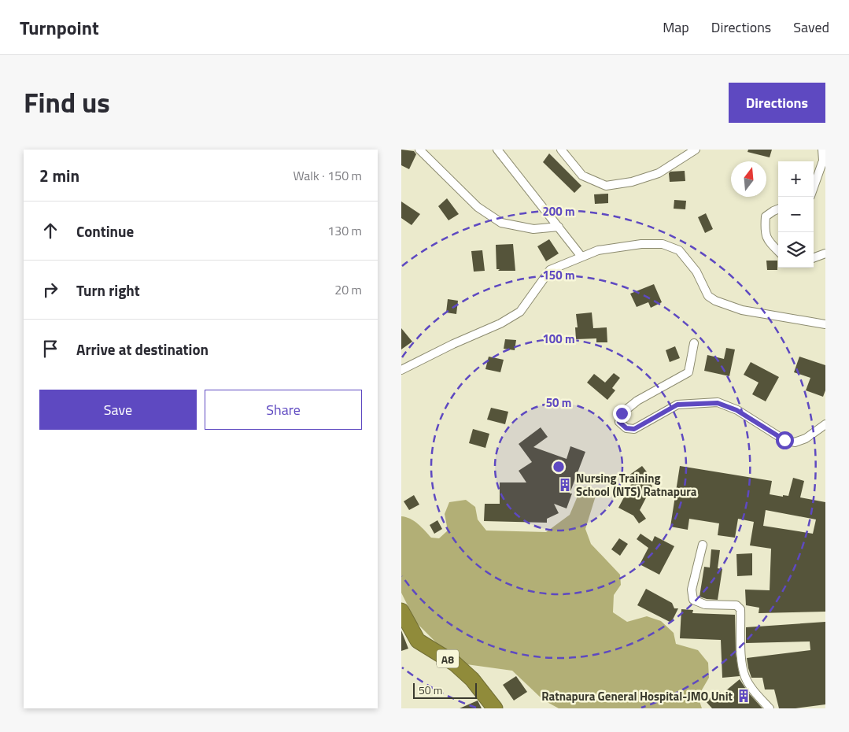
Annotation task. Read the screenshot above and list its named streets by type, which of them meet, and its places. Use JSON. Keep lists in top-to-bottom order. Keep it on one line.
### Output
{"streets":{"highway":["A8"]},"places":{"building":["Nursing Training School (NTS) Ratnapura","Ratnapura General Hospital-JMO Unit"]},"scale_bar":"50 m","north":"top","page":{"header":"Turnpoint","nav":["Map","Directions","Saved"],"title":"Find us","buttons":["Directions",["Save","Share"]],"heading":["2 min","Walk · 150 m"],"map_buttons":["+","−"],"list":[["Continue","130 m"],["Turn right","20 m"],"Arrive at destination"],"scale":"50 m"},"rings":["200 m","150 m","100 m","50 m"]}
